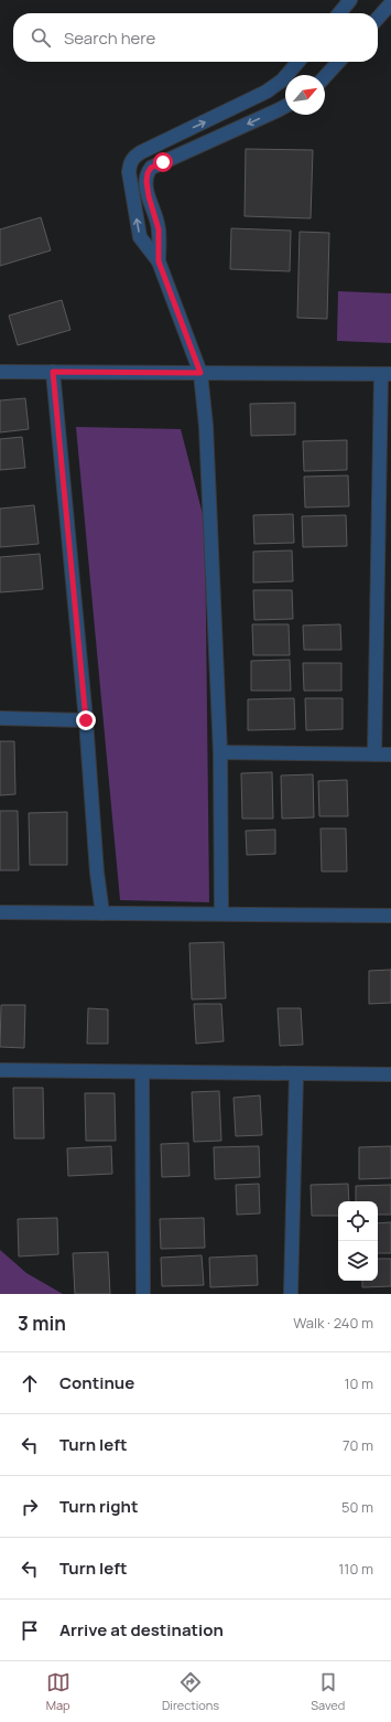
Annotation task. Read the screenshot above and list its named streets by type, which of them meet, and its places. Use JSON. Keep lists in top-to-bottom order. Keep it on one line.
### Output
{"north":"top right","page":{"search":"Search here","heading":["3 min","Walk · 240 m"],"list":[["Continue","10 m"],["Turn left","70 m"],["Turn right","50 m"],["Turn left","110 m"],"Arrive at destination"],"nav":["Map","Directions","Saved"]}}
